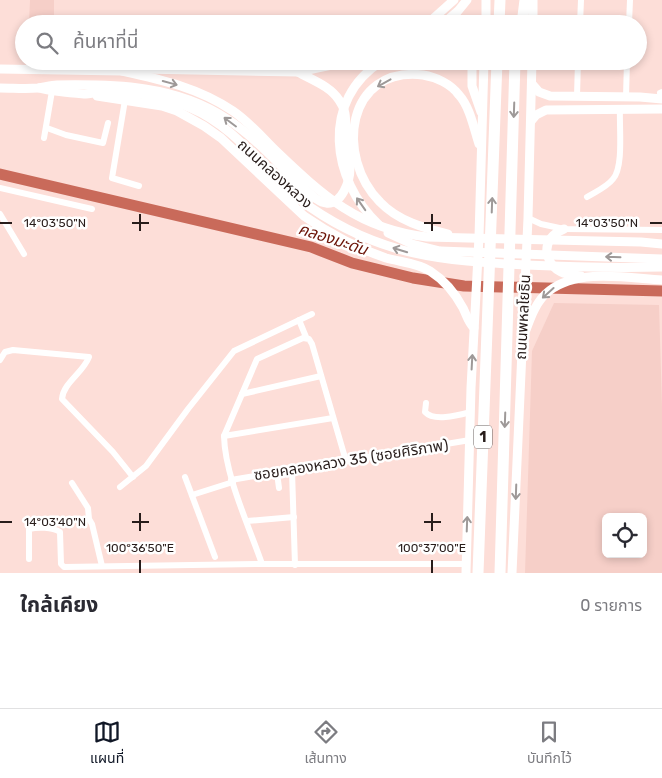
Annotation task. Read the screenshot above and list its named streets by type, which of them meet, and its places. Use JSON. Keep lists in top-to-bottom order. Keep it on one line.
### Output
{"streets":{"highway":["ถนนพหลโยธิน","1"],"main road":["ถนนคลองหลวง"],"street":["ซอยคลองหลวง 35 (ซอยศิริภาพ)"]},"crossings":[["1","ซอยคลองหลวง 35 (ซอยศิริภาพ)"]],"water":["คลองมะดัน"],"page":{"search":"ค้นหาที่นี่","heading":["ใกล้เคียง","0 รายการ"],"nav":["แผนที่","เส้นทาง","บันทึกไว้"]},"coordinates":["14°03'50\"N","14°03'40\"N","100°36'50\"E","100°37'00\"E"]}
